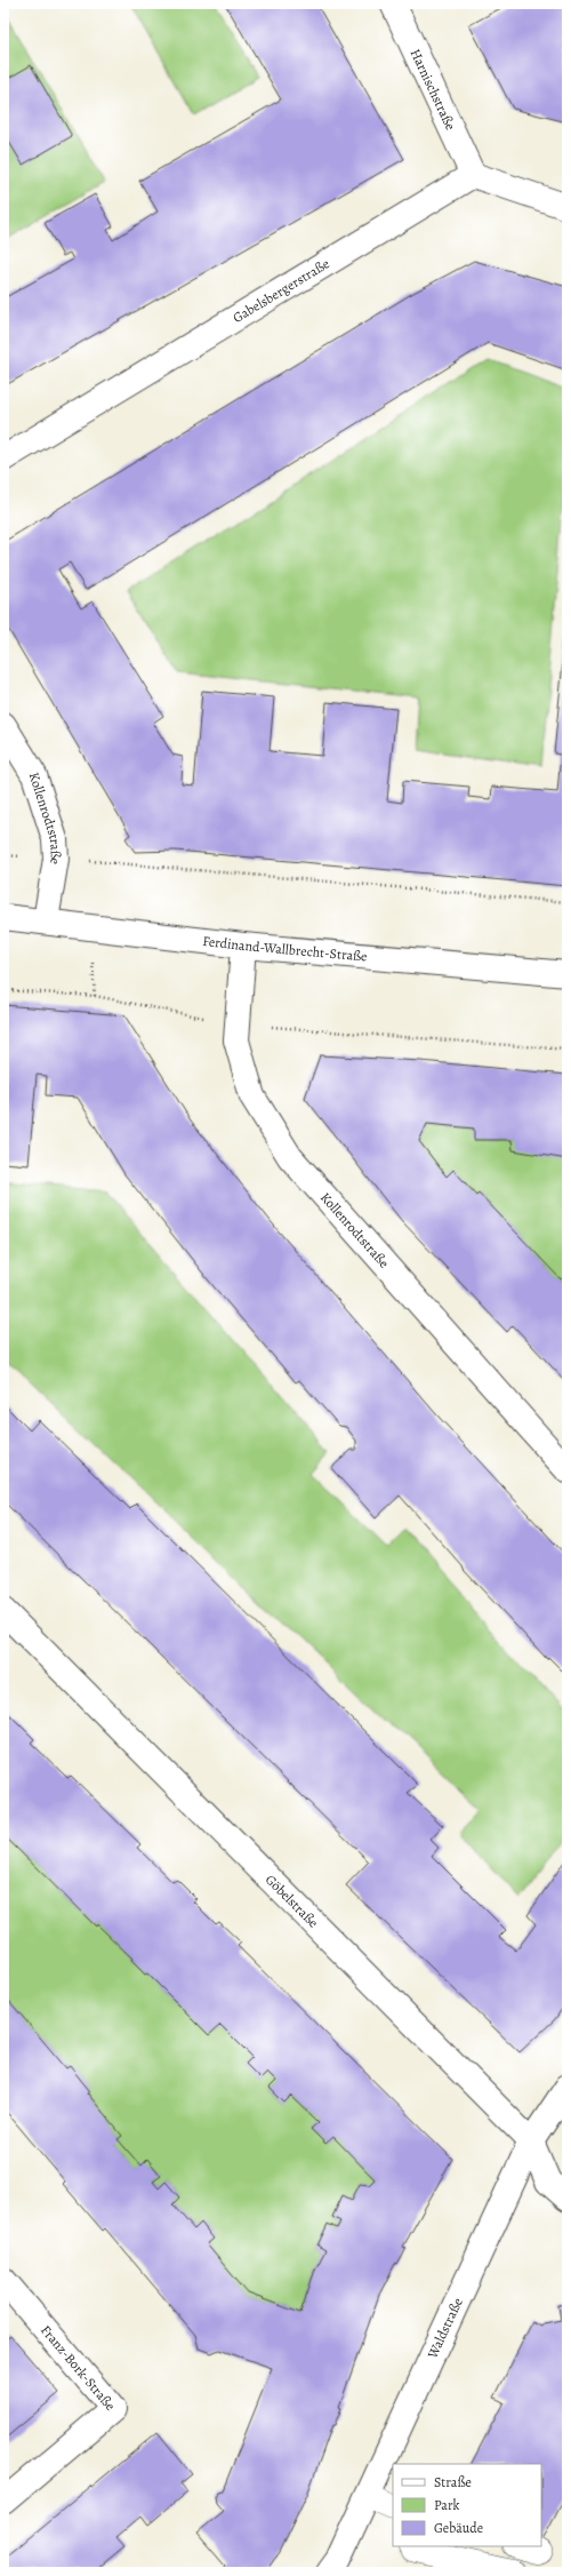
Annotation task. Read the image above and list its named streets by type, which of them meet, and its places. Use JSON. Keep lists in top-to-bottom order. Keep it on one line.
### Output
{"streets":{"street":["Harnischstraße","Gabelsbergerstraße","Kollenrodtstraße","Ferdinand-Wallbrecht-Straße","Göbelstraße","Waldstraße","Franz-Bork-Straße"]},"crossings":[["Harnischstraße","Gabelsbergerstraße"],["Kollenrodtstraße","Ferdinand-Wallbrecht-Straße"],["Göbelstraße","Waldstraße"]],"legend":["Straße","Park","Gebäude"]}
